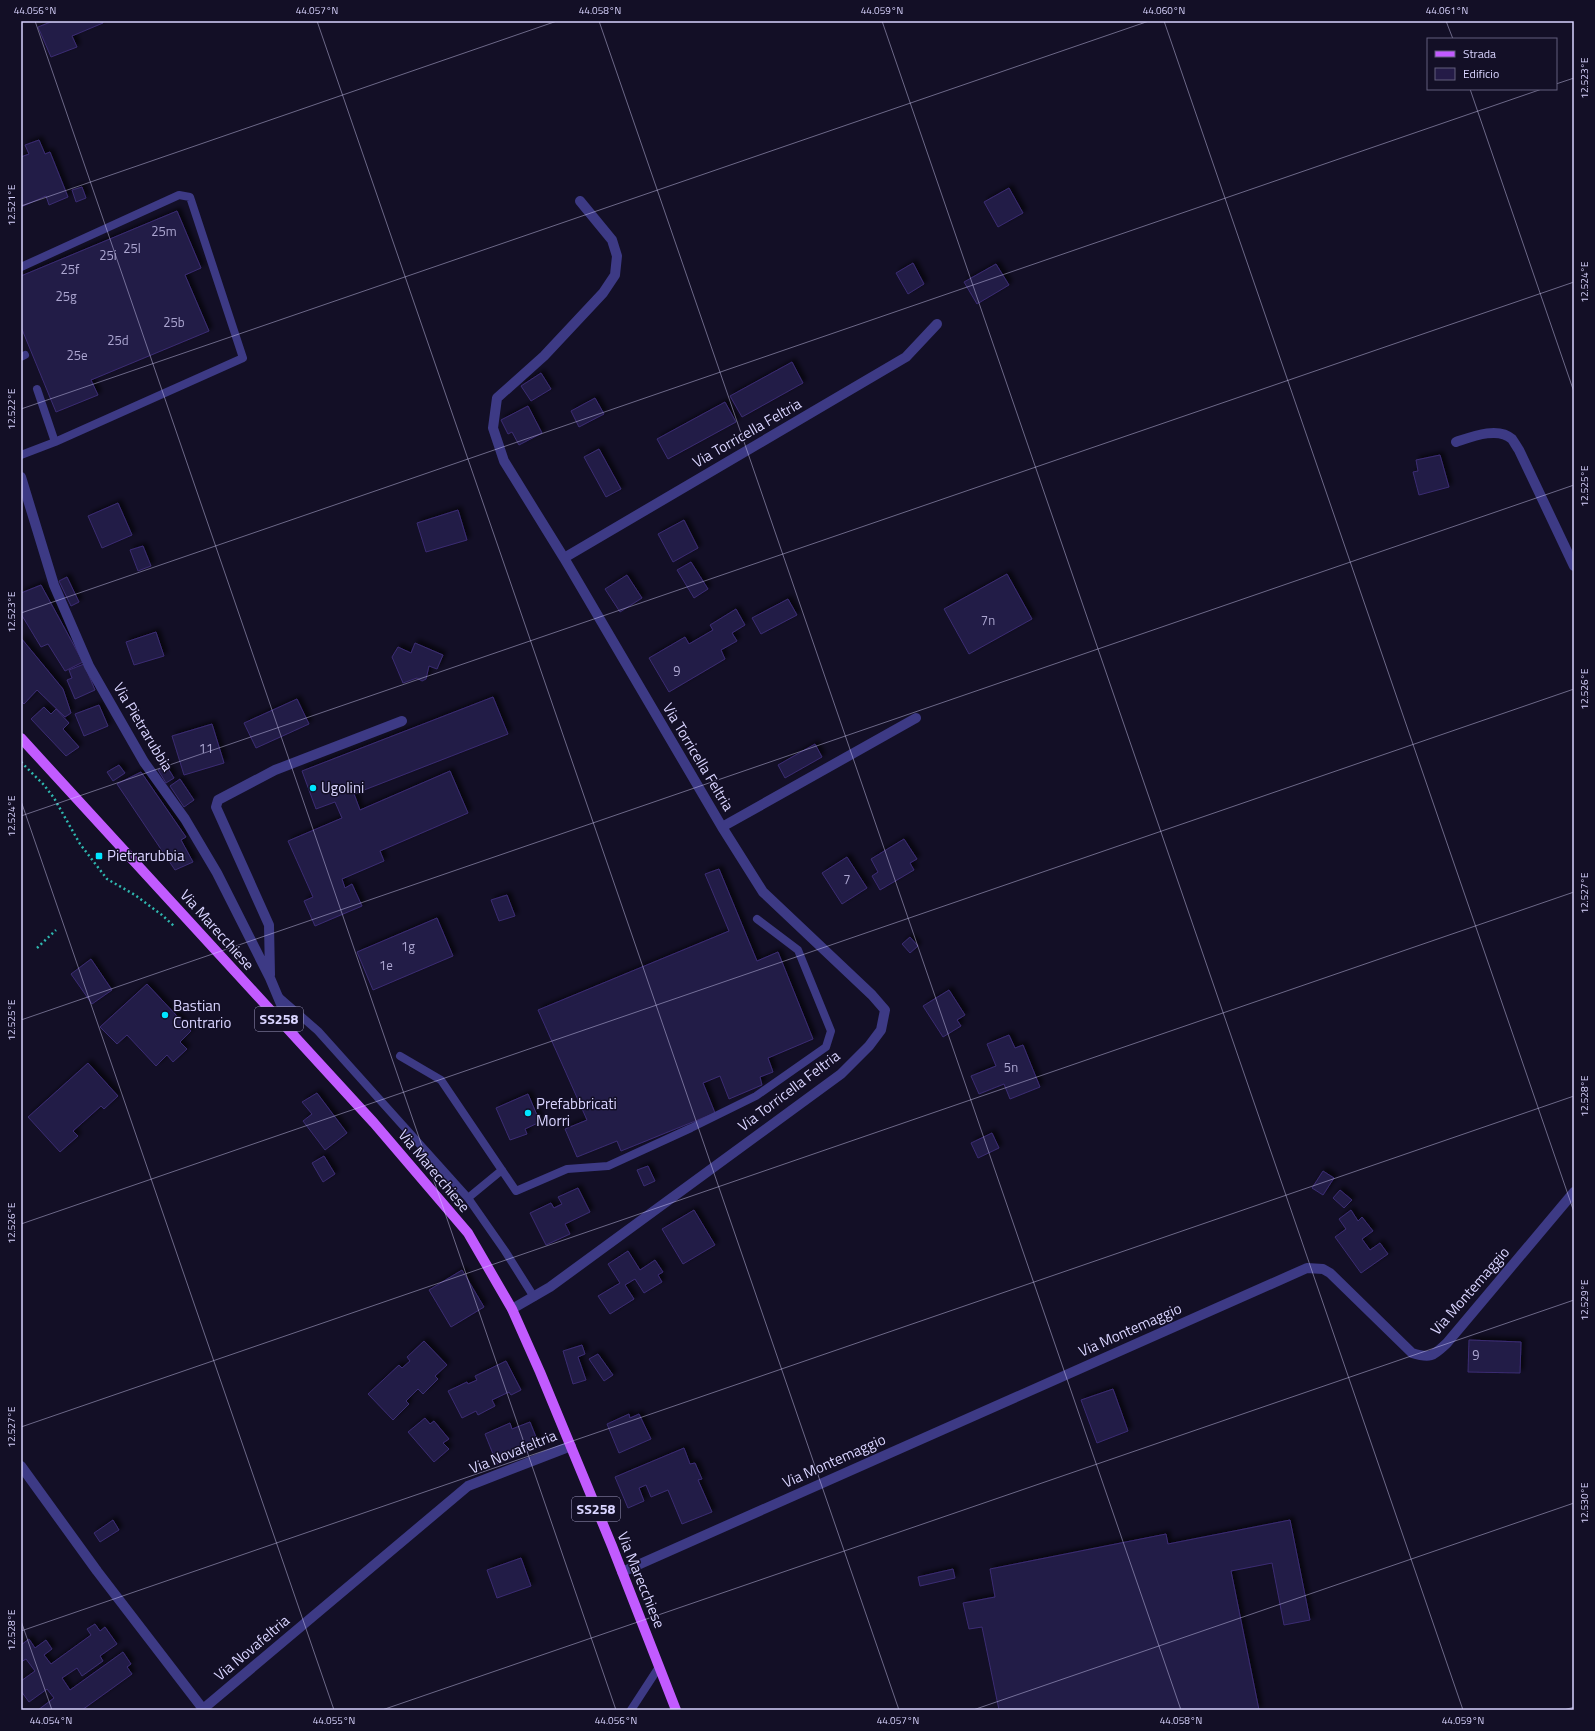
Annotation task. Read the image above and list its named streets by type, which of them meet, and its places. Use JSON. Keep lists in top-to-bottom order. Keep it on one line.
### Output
{"streets":{"main road":["Via Marecchiese","SS258"],"street":["Via Torricella Feltria","Via Pietrarubbia","Via Montemaggio","Via Novafeltria"]},"crossings":[["Via Torricella Feltria","Via Marecchiese"],["Via Pietrarubbia","Via Marecchiese"],["Via Marecchiese","Via Montemaggio"],["Via Marecchiese","Via Novafeltria"]],"places":{"other":["Ugolini","Bastian Contrario","Prefabbricati Morri"],"transit":["Pietrarubbia"]},"house_numbers":["25m","25l","25i","25f","25g","25b","25d","25e","7n","9","11","7","1g","1e","5n","9"],"legend":["Strada","Edificio"],"coordinates":["44.056°N","44.057°N","44.058°N","44.059°N","44.060°N","44.061°N","12.523°E","12.521°E","12.524°E","12.522°E","12.525°E","12.526°E","12.527°E","12.528°E","12.529°E","12.530°E","44.054°N","44.055°N"]}
